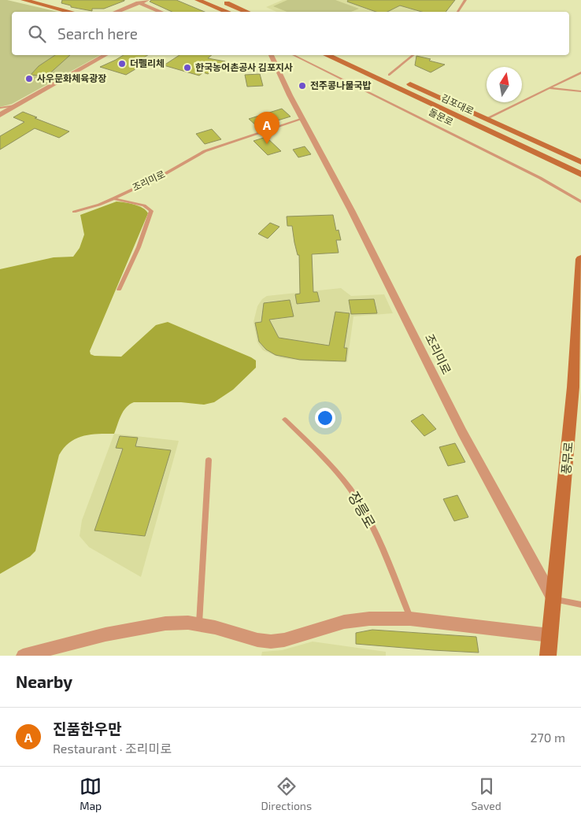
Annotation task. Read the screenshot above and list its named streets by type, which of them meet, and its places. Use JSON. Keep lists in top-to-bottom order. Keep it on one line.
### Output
{"streets":{"main road":["김포대로","풍무로"],"street":["조리미로"],"lane":["돌문로","장릉로"]},"crossings":[["조리미로","풍무로"]],"places":["더펠리체","한국농어촌공사 김포지사","사우문화체육광장","전주콩나물국밥"],"north":"top","page":{"search":"Search here","pins":"A","heading":"Nearby","list":[{"mark":"A","name":"진품한우만","note":"Restaurant · 조리미로","value":"270 m"}],"nav":["Map","Directions","Saved"]}}
